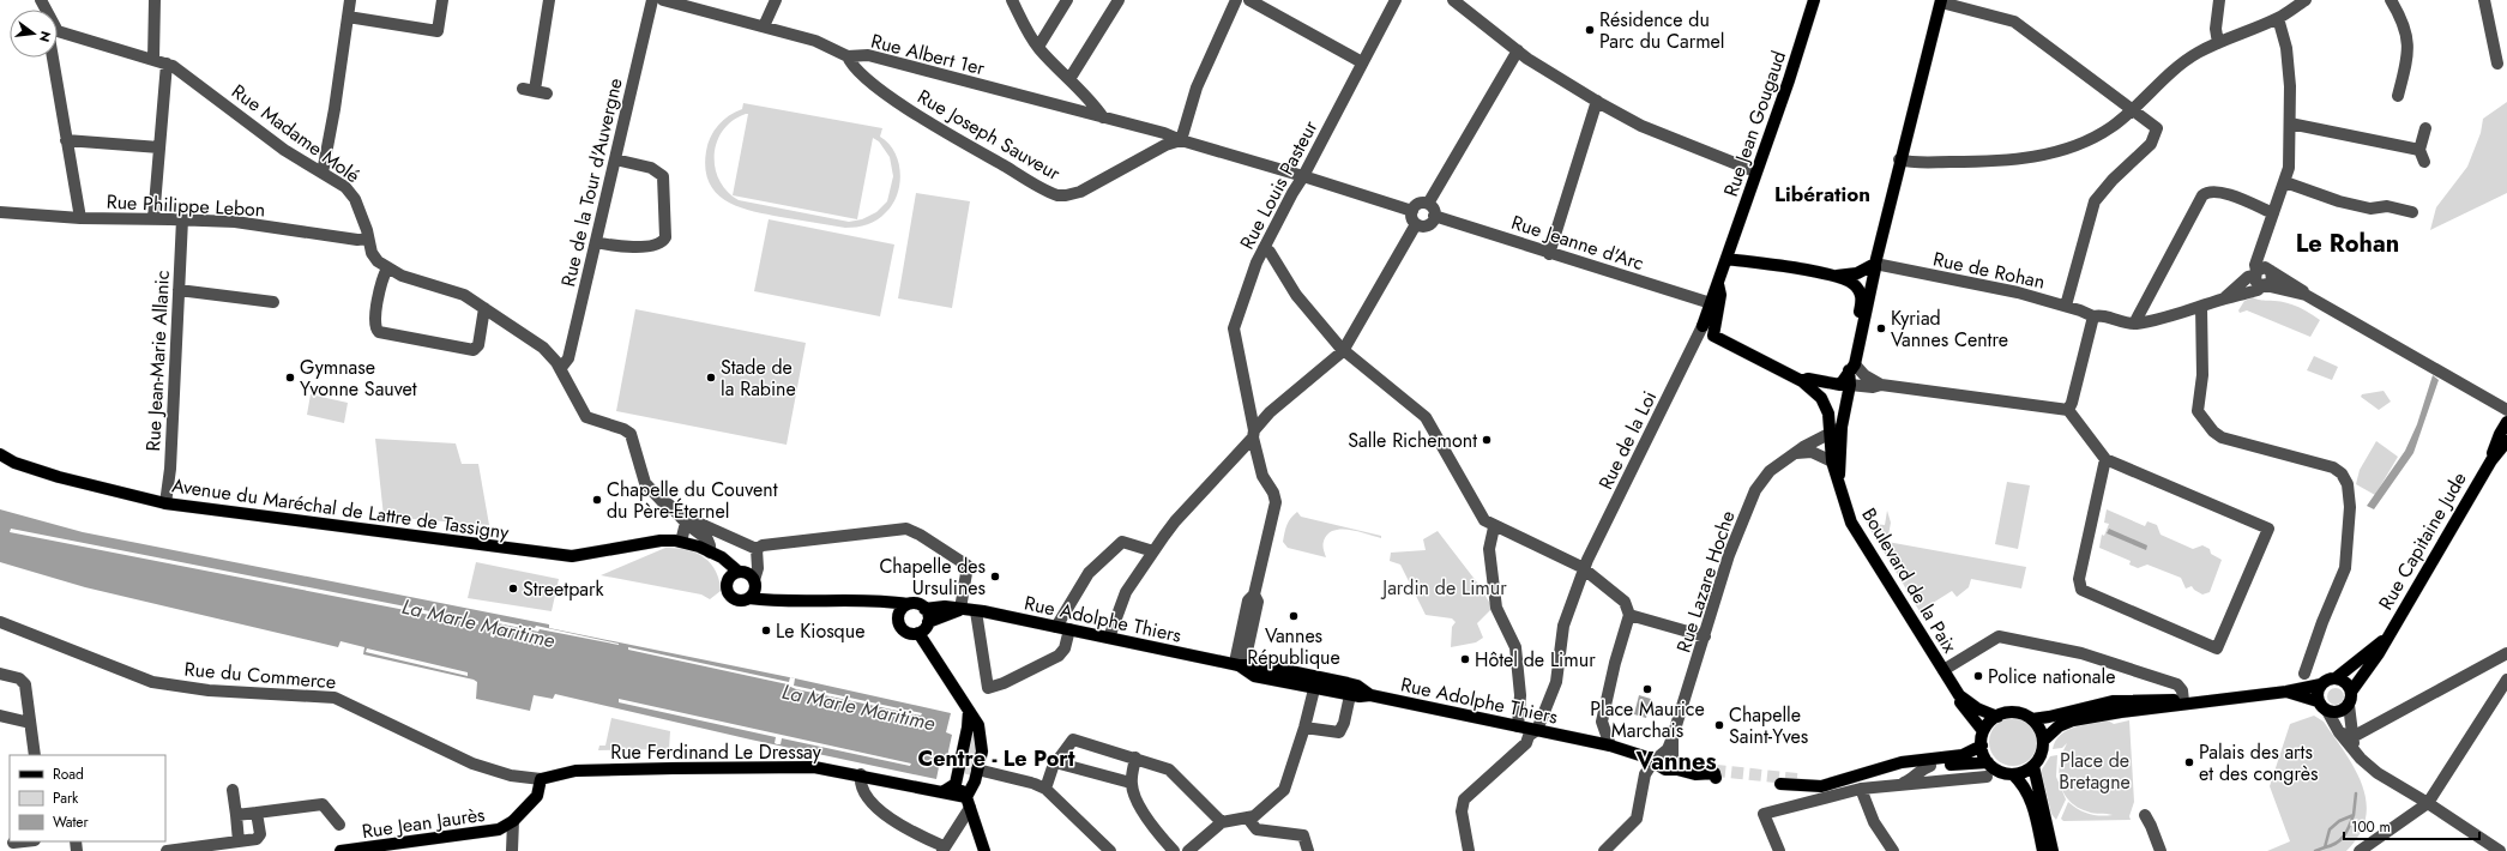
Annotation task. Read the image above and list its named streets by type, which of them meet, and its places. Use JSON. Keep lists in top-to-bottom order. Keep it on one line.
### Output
{"streets":{"main road":["Rue Jean Gougaud","Avenue du Maréchal de Lattre de Tassigny","Rue Capitaine Jude","Boulevard de la Paix","Rue Adolphe Thiers","Rue Ferdinand Le Dressay","Rue Jean Jaurès"],"street":["Rue Albert 1er","Rue Madame Molé","Rue Joseph Sauveur","Rue de la Tour d'Auvergne","Rue Louis Pasteur","Rue Philippe Lebon","Rue Jeanne d'Arc","Rue de Rohan","Rue Jean-Marie Allanic","Rue de la Loi","Rue Lazare Hoche","Rue du Commerce"]},"crossings":[["Rue Albert 1er","Rue Joseph Sauveur"],["Rue Jean Gougaud","Boulevard de la Paix"],["Rue Madame Molé","Rue de la Tour d'Auvergne"],["Rue Madame Molé","Rue Philippe Lebon"],["Rue Louis Pasteur","Rue Adolphe Thiers"],["Rue Philippe Lebon","Rue Jean-Marie Allanic"],["Rue Jean-Marie Allanic","Avenue du Maréchal de Lattre de Tassigny"],["Rue de la Loi","Rue Adolphe Thiers"],["Boulevard de la Paix","Rue Lazare Hoche"],["Rue du Commerce","Rue Ferdinand Le Dressay"],["Rue du Commerce","Rue Jean Jaurès"],["Rue Ferdinand Le Dressay","Rue Jean Jaurès"]],"districts":["Libération","Le Rohan","Centre - Le Port","Vannes"],"water":["La Marle Maritime"],"parks":["Jardin de Limur","Place de Bretagne"],"places":["Résidence du Parc du Carmel","Kyriad Vannes Centre","Gymnase Yvonne Sauvet","Stade de la Rabine","Salle Richemont","Chapelle du Couvent du Père-Éternel","Chapelle des Ursulines","Streetpark","Vannes République","Le Kiosque","Hôtel de Limur","Police nationale","Place Maurice Marchais","Chapelle Saint-Yves","Palais des arts et des congrès"],"legend":["Road","Park","Water"],"scale_bar":"100 m","north":"right"}
